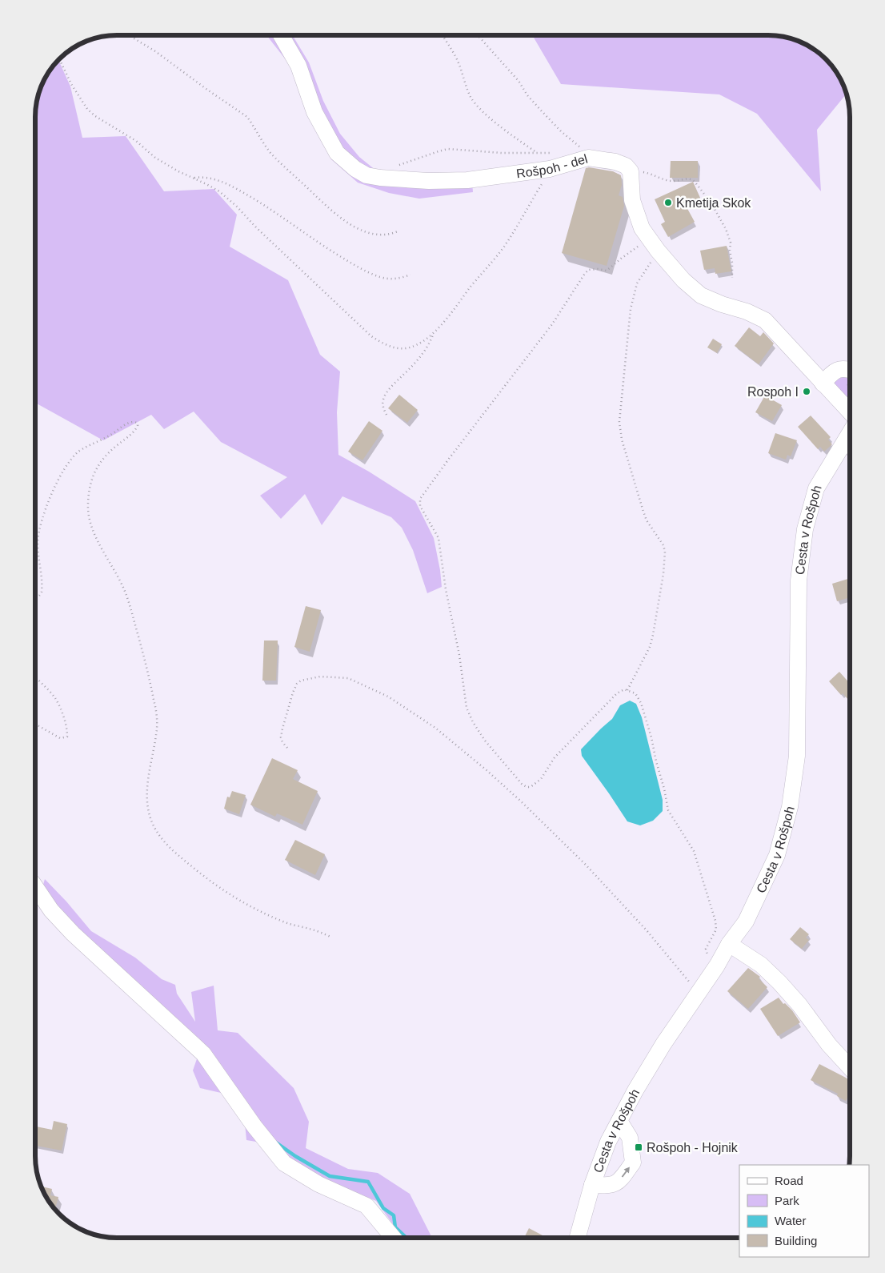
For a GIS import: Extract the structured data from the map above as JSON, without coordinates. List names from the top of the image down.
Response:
{
  "streets": {
    "street": ["Rošpoh - del", "Cesta v Rošpoh"]
  },
  "places": {
    "other": ["Kmetija Skok", "Rospoh I"],
    "transit": ["Rošpoh - Hojnik"]
  },
  "legend": [
    "Road",
    "Park",
    "Water",
    "Building"
  ]
}
